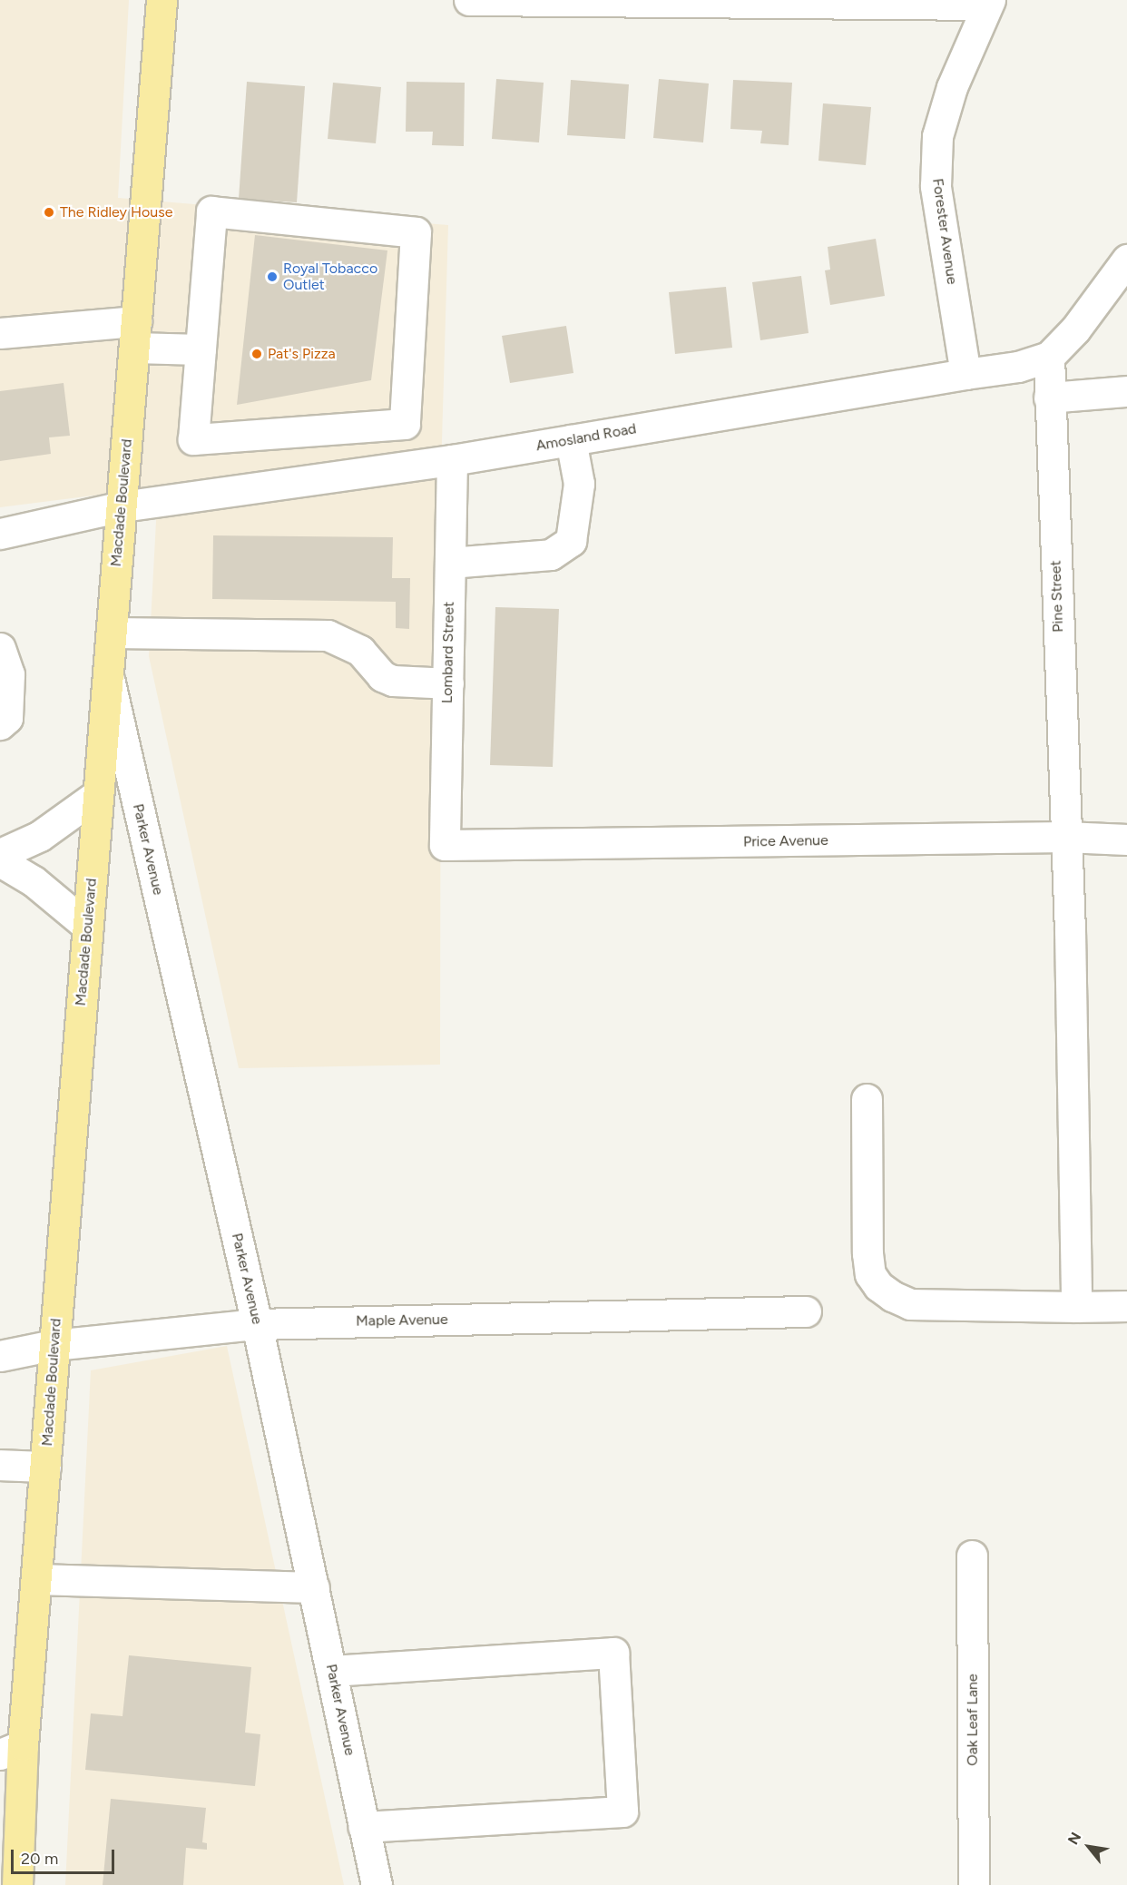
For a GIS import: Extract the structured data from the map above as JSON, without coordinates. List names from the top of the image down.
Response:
{
  "streets": {
    "main road": ["Macdade Boulevard"],
    "street": [
      "Forester Avenue",
      "Amosland Road",
      "Pine Street",
      "Lombard Street",
      "Price Avenue",
      "Parker Avenue",
      "Maple Avenue",
      "Oak Leaf Lane"
    ]
  },
  "crossings": [
    ["Forester Avenue", "Amosland Road"],
    ["Amosland Road", "Macdade Boulevard"],
    ["Amosland Road", "Pine Street"],
    ["Amosland Road", "Lombard Street"],
    ["Macdade Boulevard", "Parker Avenue"],
    ["Macdade Boulevard", "Maple Avenue"],
    ["Pine Street", "Price Avenue"],
    ["Lombard Street", "Price Avenue"],
    ["Parker Avenue", "Maple Avenue"]
  ],
  "places": ["The Ridley House", "Royal Tobacco Outlet", "Pat's Pizza"],
  "scale_bar": "20 m",
  "north": "top left"
}
